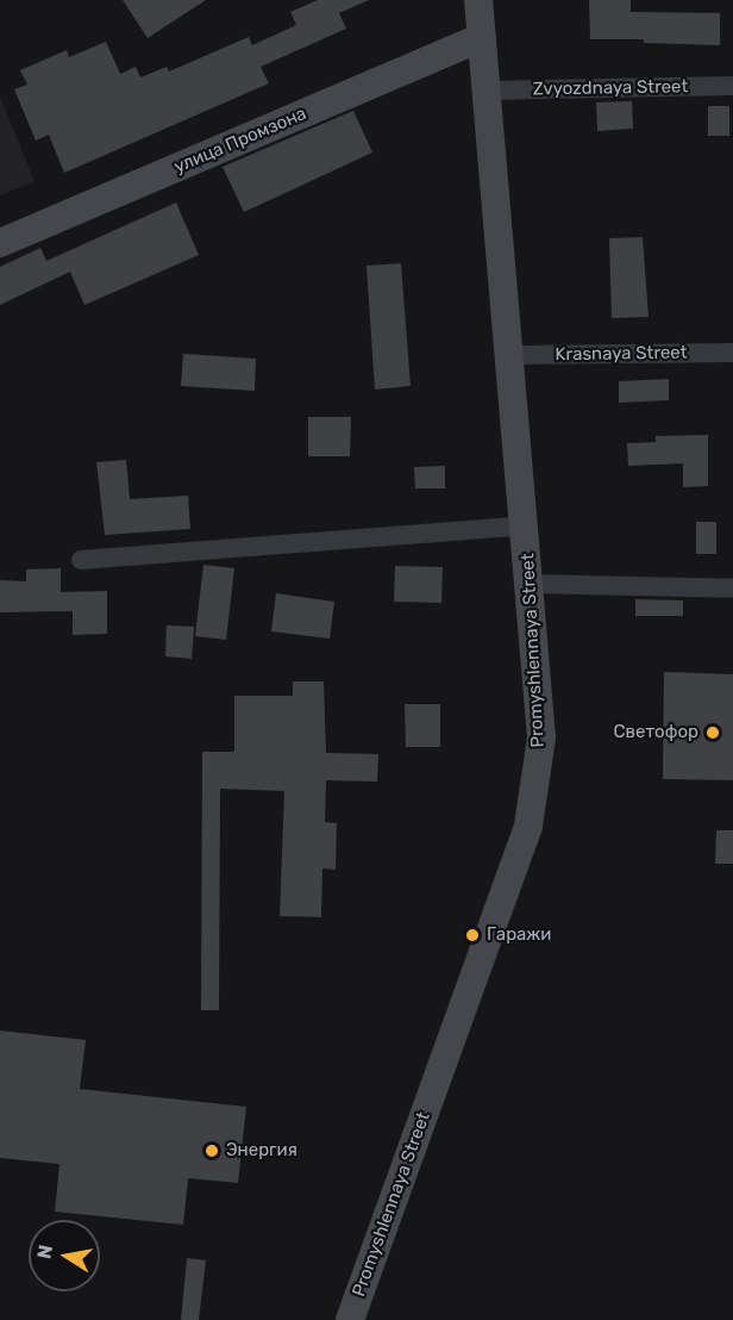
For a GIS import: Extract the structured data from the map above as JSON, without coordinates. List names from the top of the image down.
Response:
{
  "streets": {
    "main road": ["улица Промзона", "Promyshlennaya Street"],
    "street": ["Zvyozdnaya Street", "Krasnaya Street"]
  },
  "crossings": [
    ["Zvyozdnaya Street", "Promyshlennaya Street"],
    ["улица Промзона", "Promyshlennaya Street"],
    ["Krasnaya Street", "Promyshlennaya Street"]
  ],
  "places": ["Светофор", "Гаражи", "Энергия"],
  "north": "left"
}
